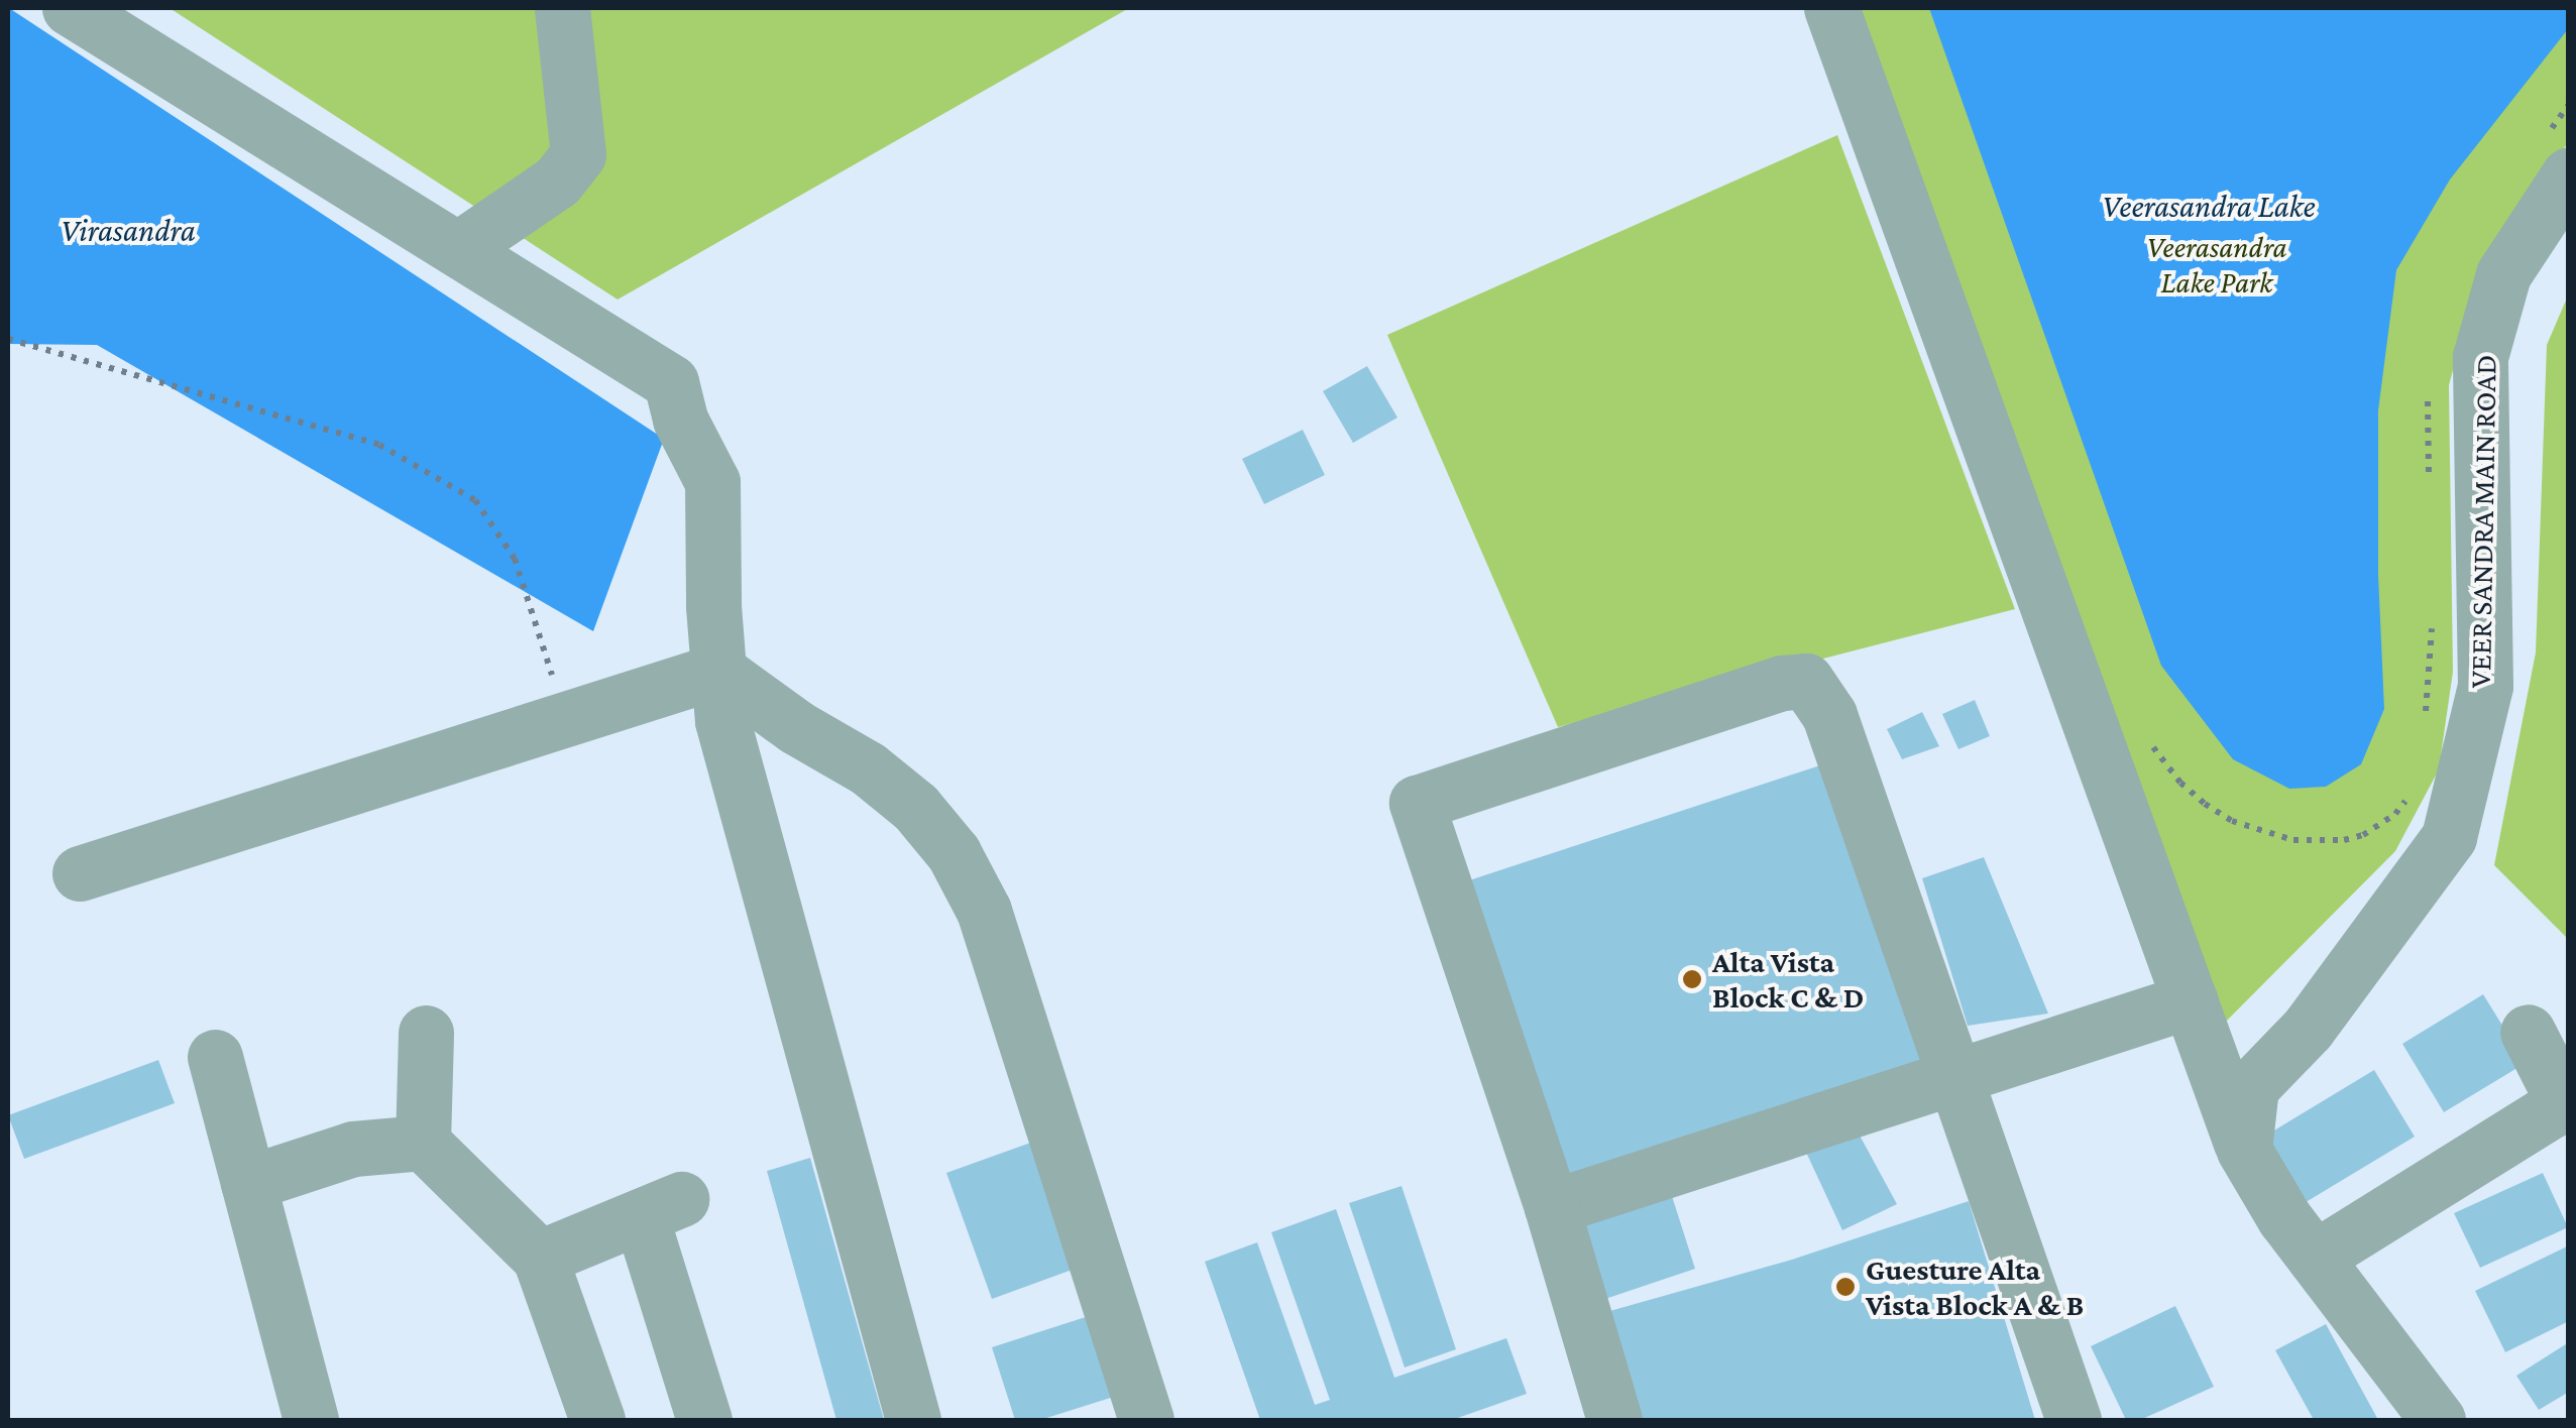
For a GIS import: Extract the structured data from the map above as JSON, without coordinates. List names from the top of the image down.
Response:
{
  "streets": {
    "street": ["VEER SANDRA MAIN ROAD"]
  },
  "water": ["Veerasandra Lake", "Virasandra"],
  "parks": ["Veerasandra Lake Park"],
  "places": ["Alta Vista Block C & D", "Guesture Alta Vista Block A & B"]
}
